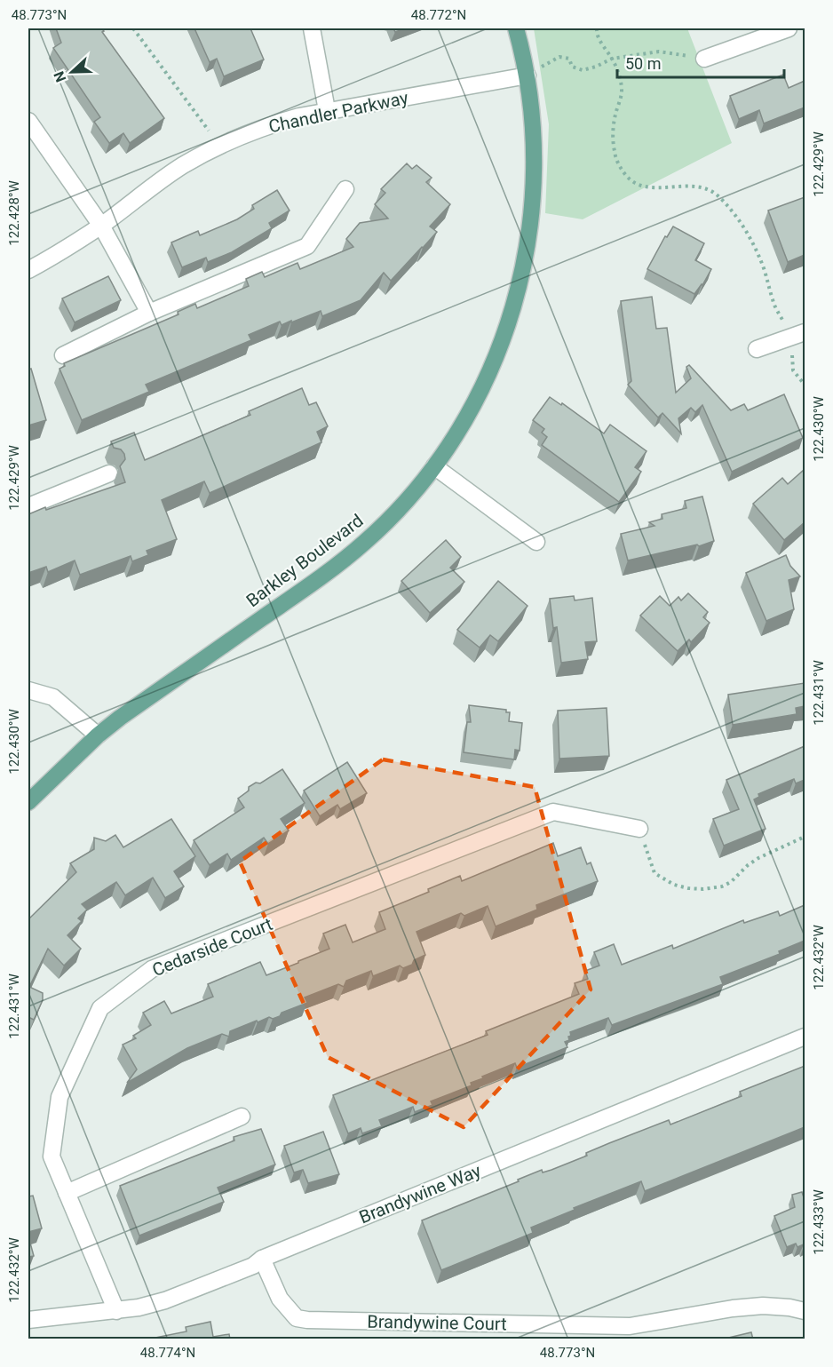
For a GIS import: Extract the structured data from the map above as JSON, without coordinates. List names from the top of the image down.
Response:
{
  "streets": {
    "main road": ["Barkley Boulevard"],
    "street": [
      "Chandler Parkway",
      "Cedarside Court",
      "Brandywine Way",
      "Brandywine Court"
    ]
  },
  "crossings": [
    ["Chandler Parkway", "Barkley Boulevard"],
    ["Cedarside Court", "Brandywine Way"],
    ["Brandywine Way", "Brandywine Court"]
  ],
  "scale_bar": "50 m",
  "north": "left",
  "coordinates": [
    "48.773°N",
    "48.772°N",
    "122.429°W",
    "122.428°W",
    "122.430°W",
    "122.431°W",
    "122.432°W",
    "122.433°W",
    "48.774°N"
  ]
}
